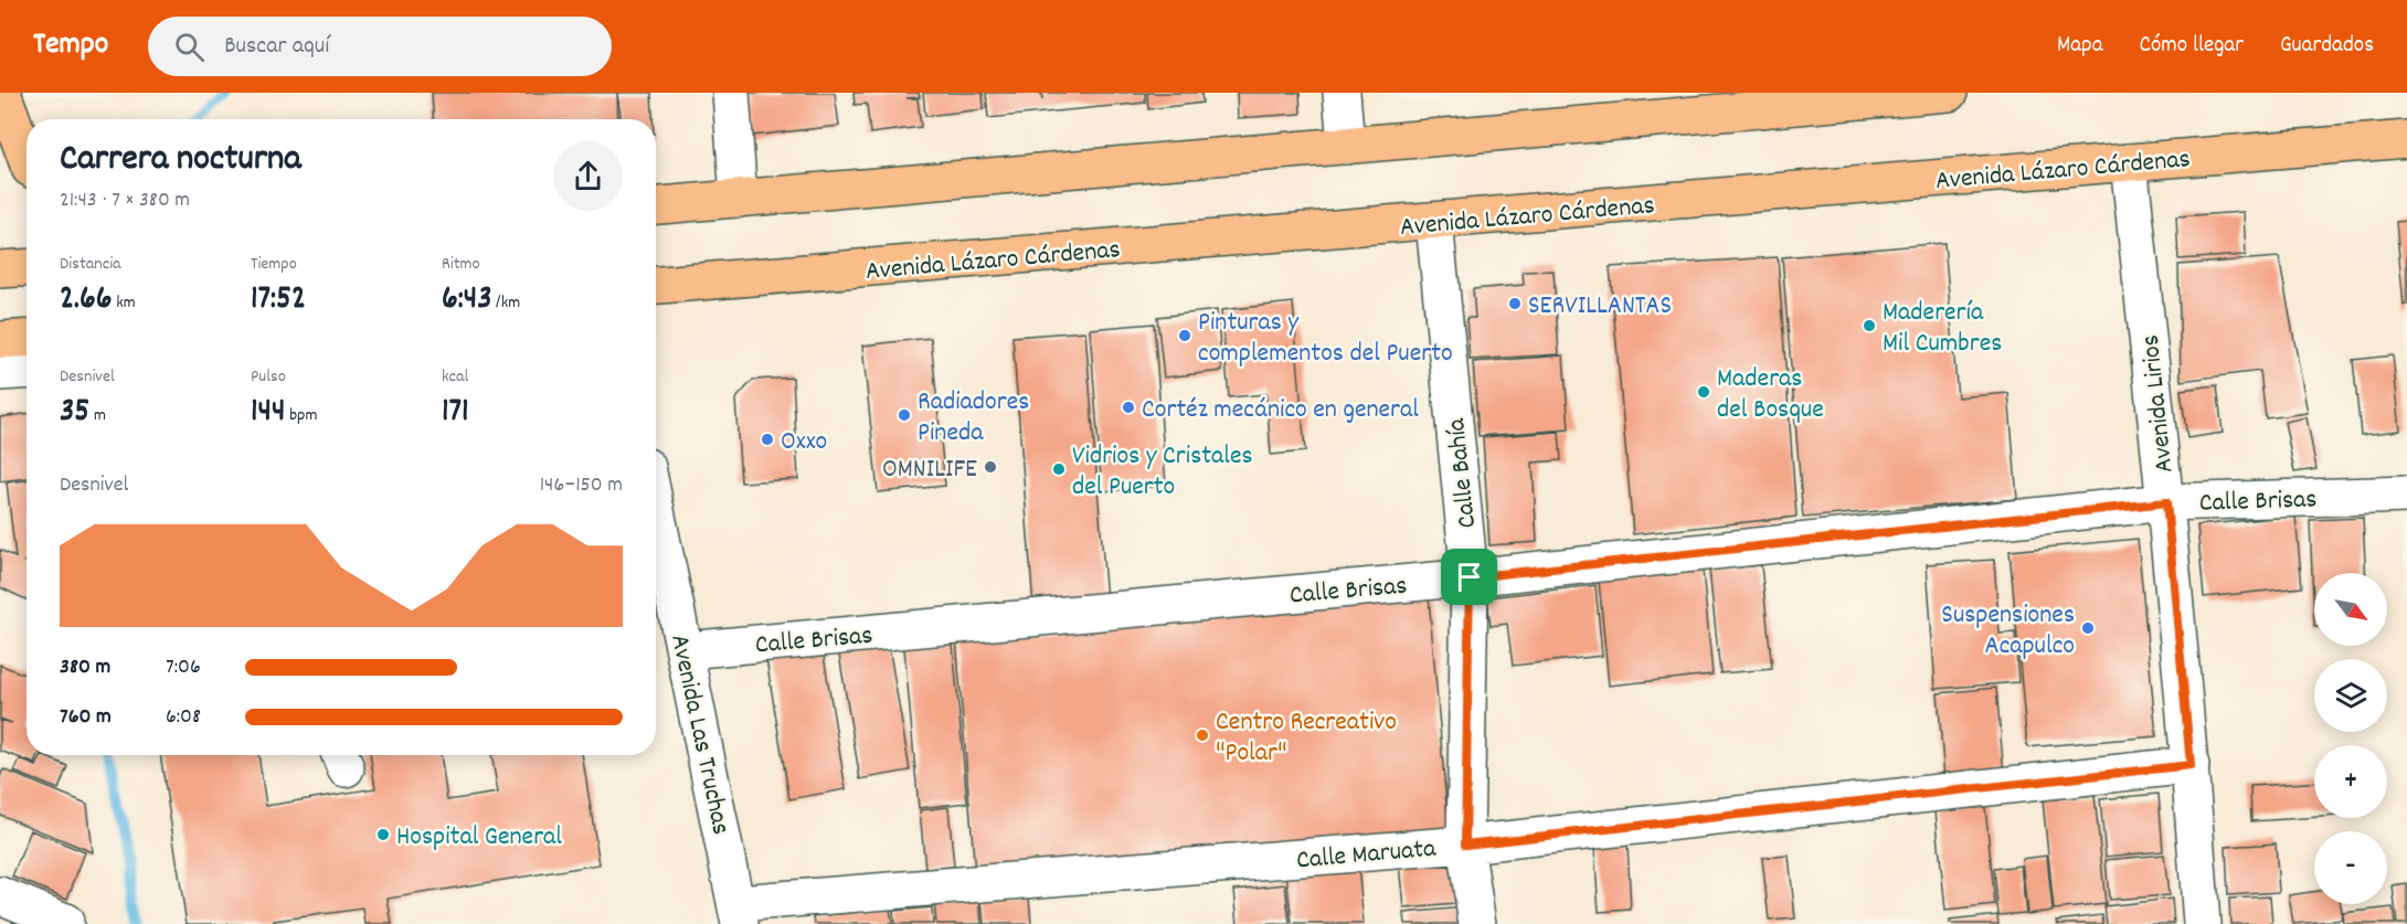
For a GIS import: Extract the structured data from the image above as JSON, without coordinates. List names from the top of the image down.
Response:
{
  "streets": {
    "main road": ["Avenida Lázaro Cárdenas"],
    "street": [
      "Avenida Lirios",
      "Calle Bahía",
      "Calle Brisas",
      "Avenida Las Truchas",
      "Calle Maruata"
    ]
  },
  "crossings": [
    ["Avenida Lázaro Cárdenas", "Avenida Lirios"],
    ["Avenida Lázaro Cárdenas", "Calle Bahía"],
    ["Avenida Lirios", "Calle Brisas"],
    ["Avenida Lirios", "Calle Maruata"],
    ["Calle Bahía", "Calle Brisas"],
    ["Calle Bahía", "Calle Maruata"],
    ["Calle Brisas", "Avenida Las Truchas"],
    ["Avenida Las Truchas", "Calle Maruata"]
  ],
  "places": [
    "SERVILLANTAS",
    "Maderería Mil Cumbres",
    "Pinturas y complementos del Puerto",
    "Maderas del Bosque",
    "Cortéz mecánico en general",
    "Radiadores Pineda",
    "Oxxo",
    "OMNILIFE",
    "Vidrios y Cristales del Puerto",
    "Suspensiones Acapulco",
    "Centro Recreativo \"Polar\"",
    "Hospital General"
  ],
  "north": "bottom right",
  "page": {
    "header": "Tempo",
    "search": "Buscar aquí",
    "nav": ["Mapa", "Cómo llegar", "Guardados"],
    "heading": ["Carrera nocturna", "21:43 · 7 × 380 m"],
    "stats": [
      ["Distancia", "2.66 km"],
      ["Tiempo", "17:52"],
      ["Ritmo", "6:43 /km"],
      ["Desnivel", "35 m"],
      ["Pulso", "144 bpm"],
      ["kcal", "171"]
    ],
    "chart": ["Desnivel", "146–150 m"],
    "map_buttons": ["+", "−"],
    "list": [
      {
        "name": "380 m",
        "note": "7:06"
      },
      {
        "name": "760 m",
        "note": "6:08"
      }
    ]
  }
}
